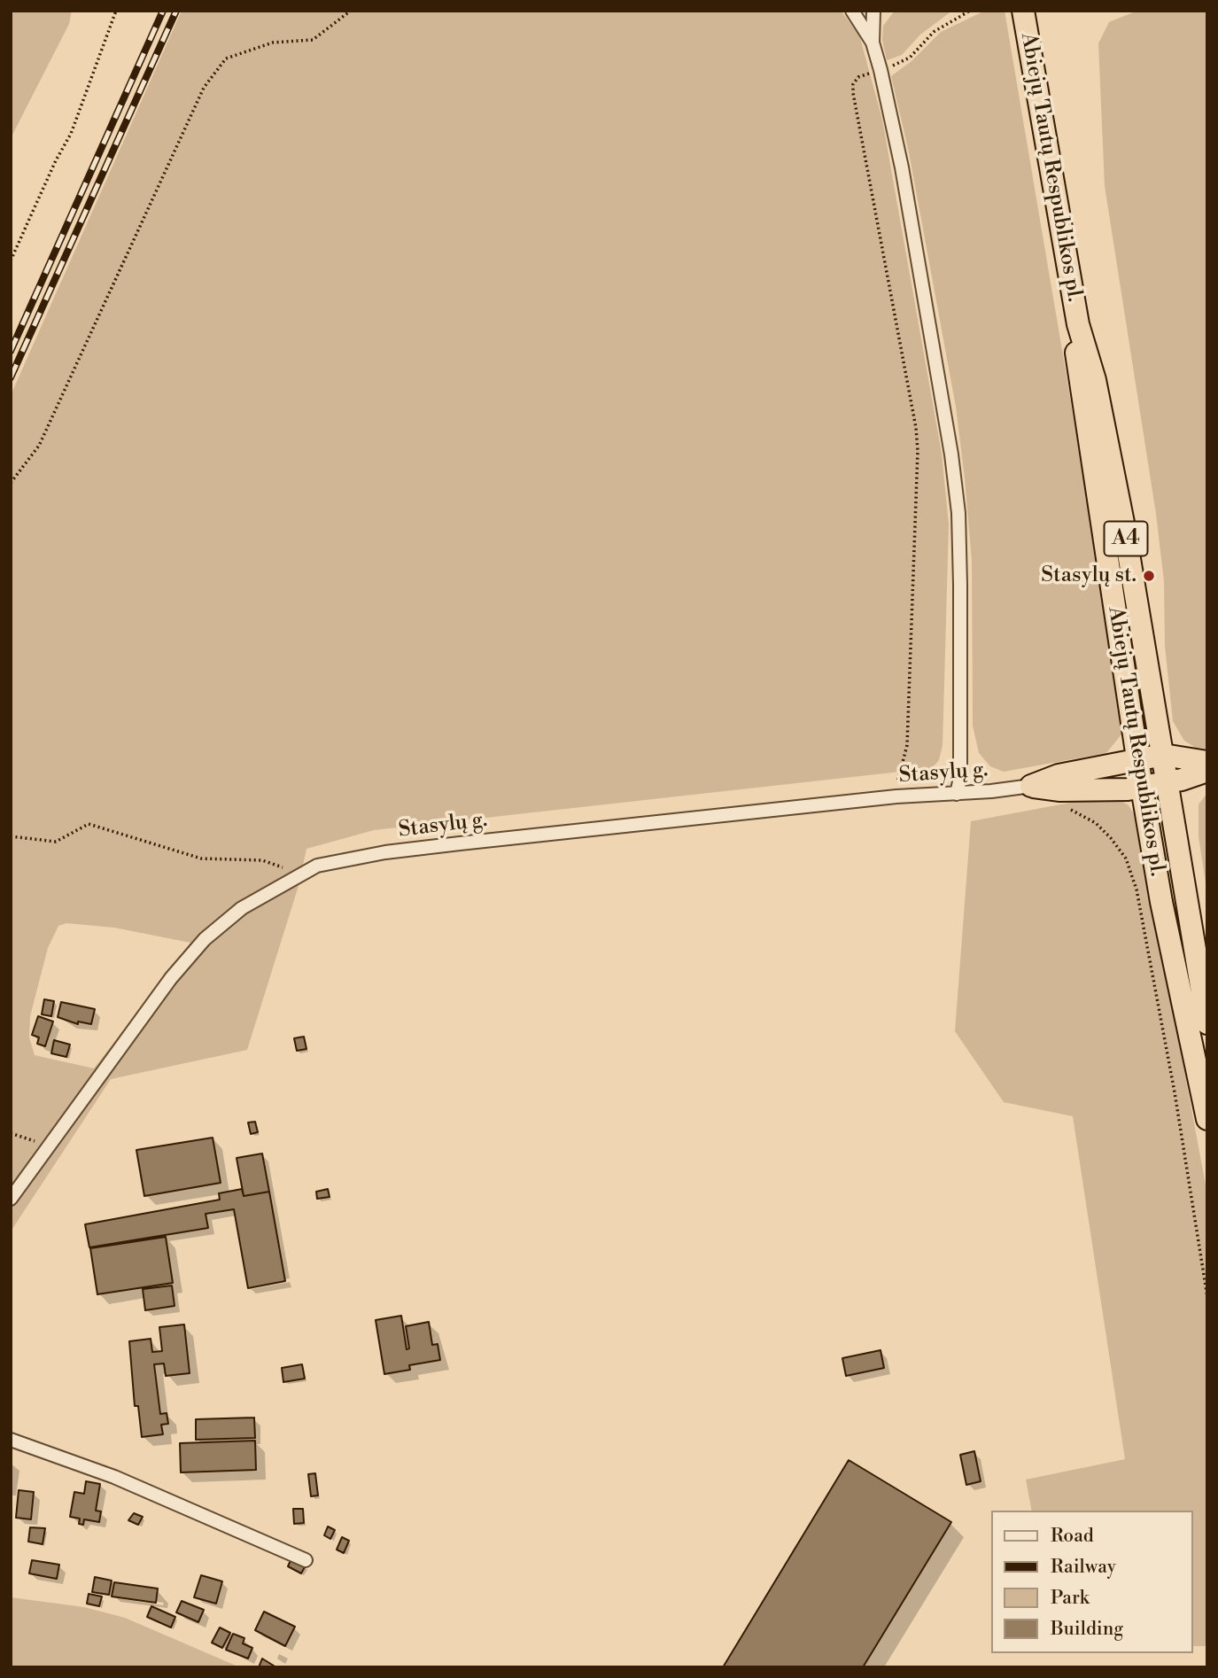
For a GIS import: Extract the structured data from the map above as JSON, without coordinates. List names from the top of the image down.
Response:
{
  "streets": {
    "highway": ["Abiejų Tautų Respublikos pl.", "A4"],
    "street": ["Stasylų g."]
  },
  "places": ["Stasylų st."],
  "legend": [
    "Road",
    "Railway",
    "Park",
    "Building"
  ]
}
